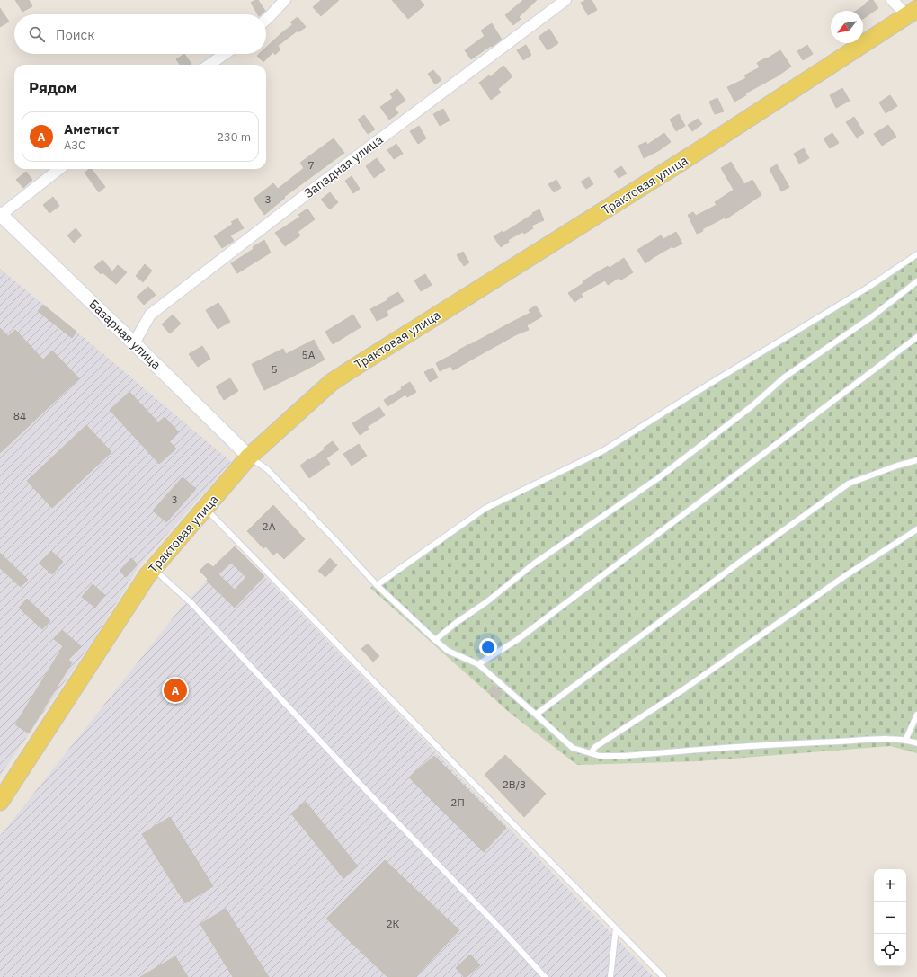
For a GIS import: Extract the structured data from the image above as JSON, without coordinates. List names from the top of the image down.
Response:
{
  "streets": {
    "main road": ["Трактовая улица"],
    "street": ["Западная улица", "Базарная улица"]
  },
  "crossings": [
    ["Западная улица", "Базарная улица"],
    ["Трактовая улица", "Базарная улица"]
  ],
  "house_numbers": [
    "7",
    "3",
    "5А",
    "5",
    "84",
    "3",
    "2А",
    "2В/3",
    "2П",
    "2К"
  ],
  "north": "bottom left",
  "page": {
    "search": "Поиск",
    "heading": "Рядом",
    "list": [
      {
        "mark": "A",
        "name": "Аметист",
        "note": "АЗС",
        "value": "230 m"
      }
    ],
    "pins": "A",
    "map_buttons": ["+", "−"]
  }
}
